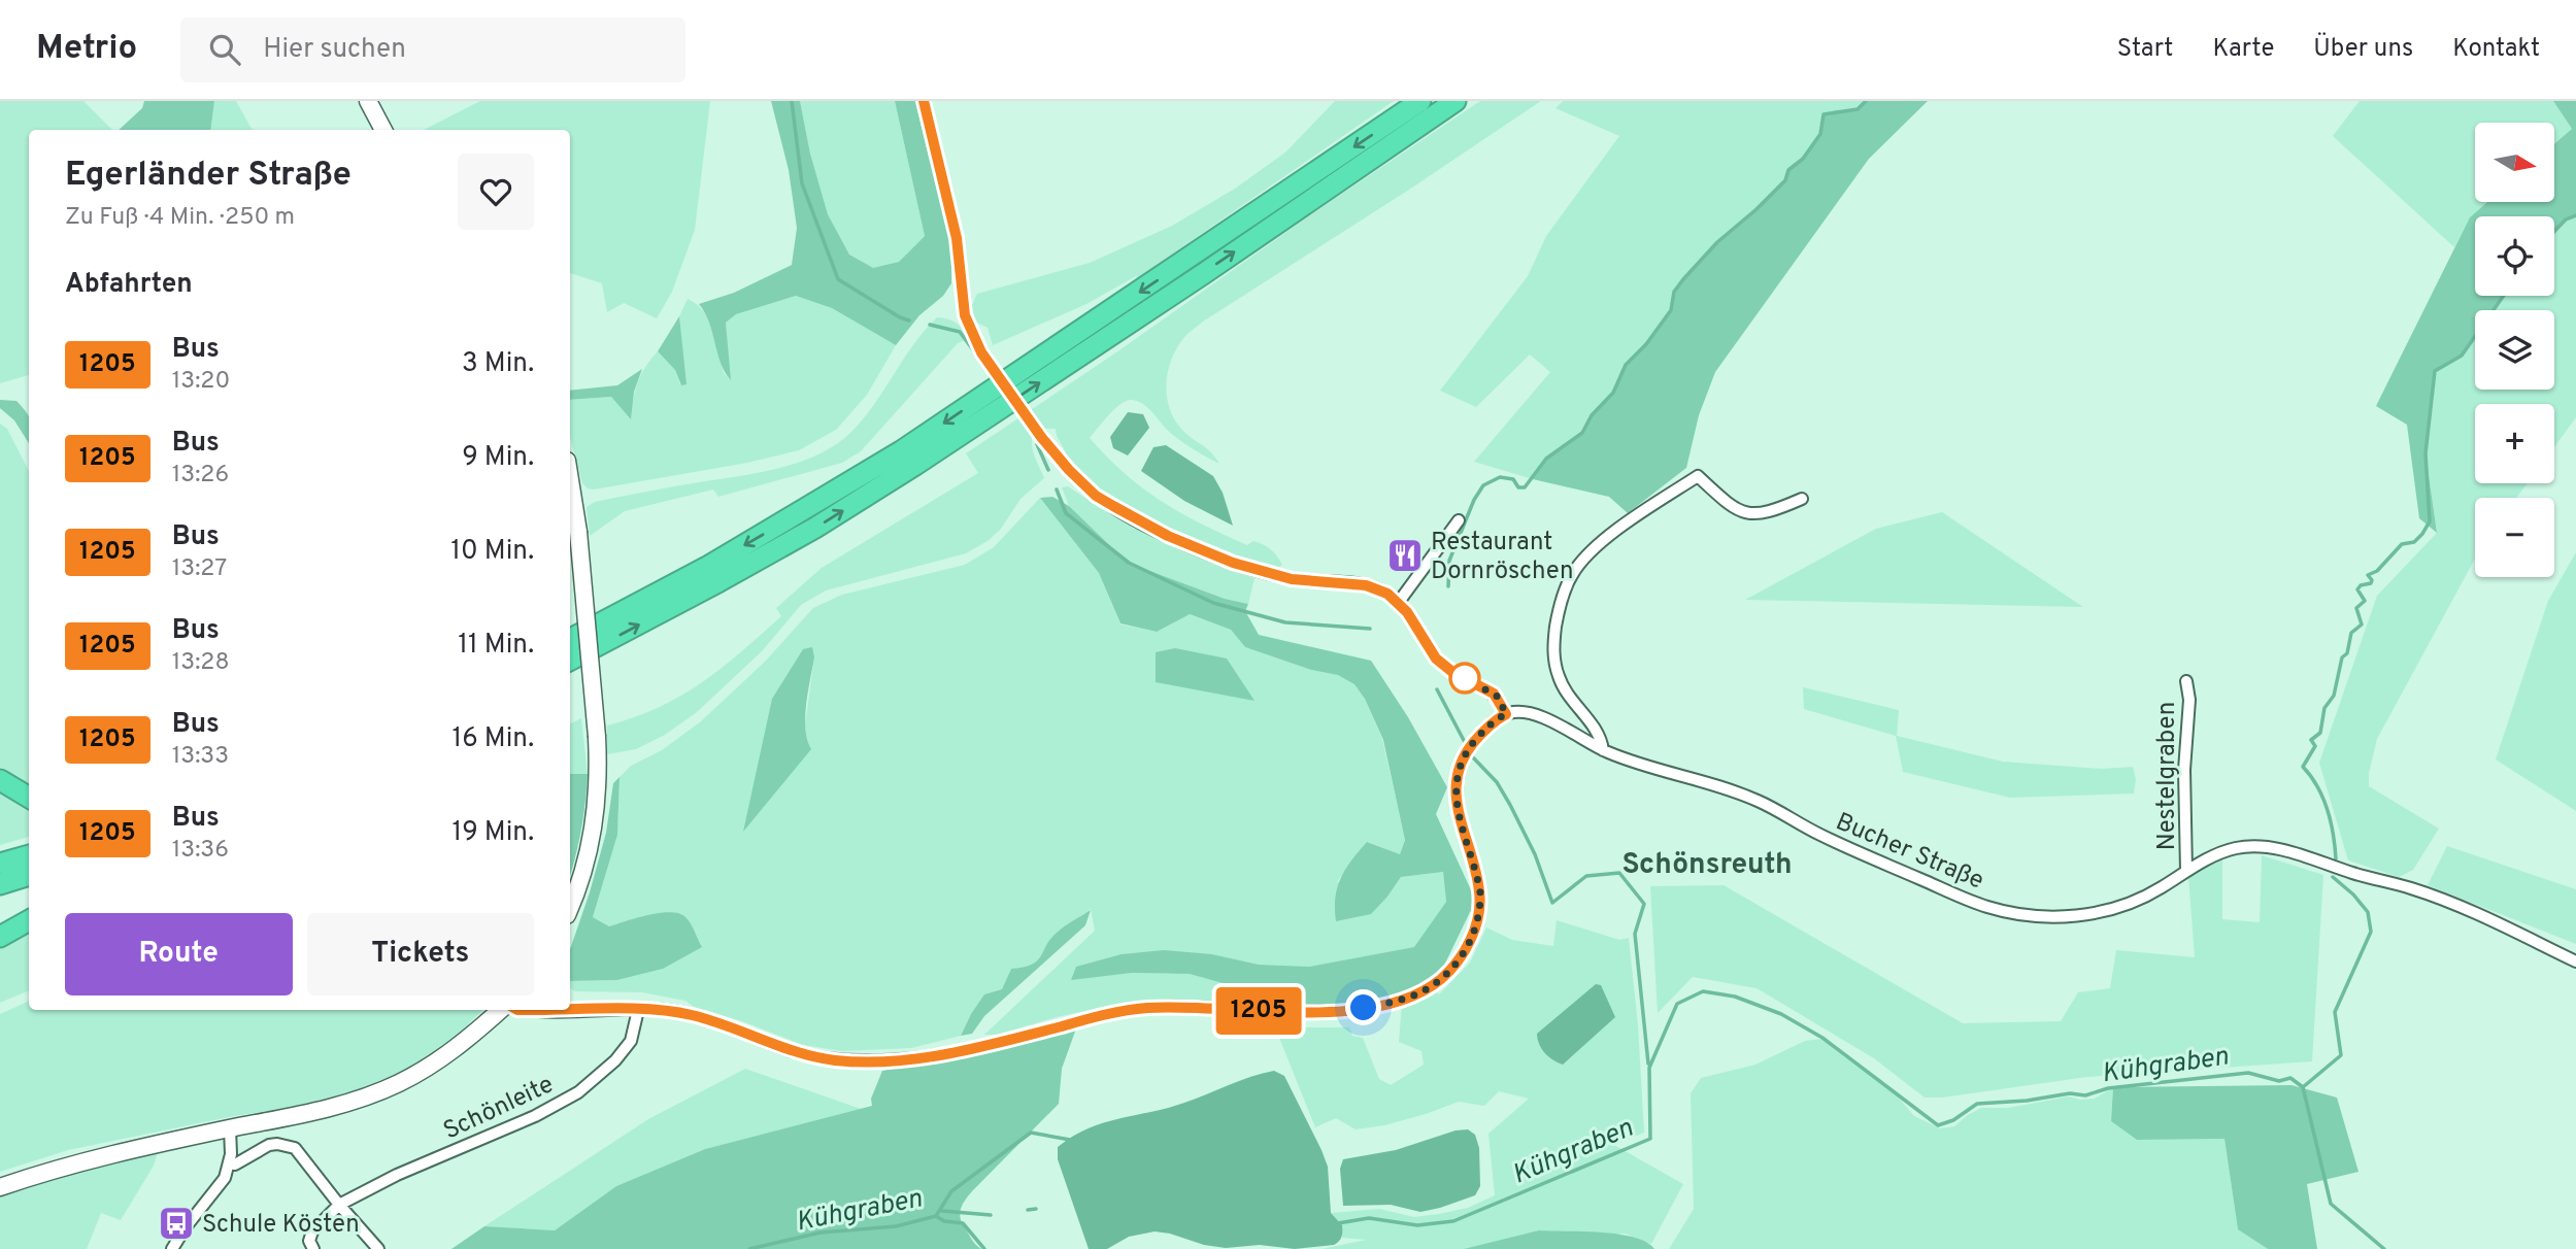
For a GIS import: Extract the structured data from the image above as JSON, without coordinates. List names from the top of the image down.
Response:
{
  "streets": {
    "street": ["Nestelgraben", "Bucher Straße", "Schönleite"]
  },
  "crossings": [
    ["Nestelgraben", "Bucher Straße"]
  ],
  "districts": ["Schönsreuth"],
  "water": ["Kühgraben"],
  "places": {
    "restaurant": ["Restaurant Dornröschen"],
    "bus stop": ["Schule Kösten"]
  },
  "lines": ["bus line 1205"],
  "north": "right",
  "page": {
    "header": "Metrio",
    "search": "Hier suchen",
    "nav": [
      "Start",
      "Karte",
      "Über uns",
      "Kontakt"
    ],
    "on_map": "1205",
    "map_buttons": ["+", "−"],
    "heading": [
      ["Egerländer Straße", "Zu Fuß · 4 Min. · 250 m"],
      "Abfahrten"
    ],
    "list": [
      {
        "mark": "1205",
        "name": "Bus",
        "note": "13:20",
        "value": "3 Min."
      },
      {
        "mark": "1205",
        "name": "Bus",
        "note": "13:26",
        "value": "9 Min."
      },
      {
        "mark": "1205",
        "name": "Bus",
        "note": "13:27",
        "value": "10 Min."
      },
      {
        "mark": "1205",
        "name": "Bus",
        "note": "13:28",
        "value": "11 Min."
      },
      {
        "mark": "1205",
        "name": "Bus",
        "note": "13:33",
        "value": "16 Min."
      },
      {
        "mark": "1205",
        "name": "Bus",
        "note": "13:36",
        "value": "19 Min."
      }
    ],
    "buttons": ["Route", "Tickets"]
  }
}
